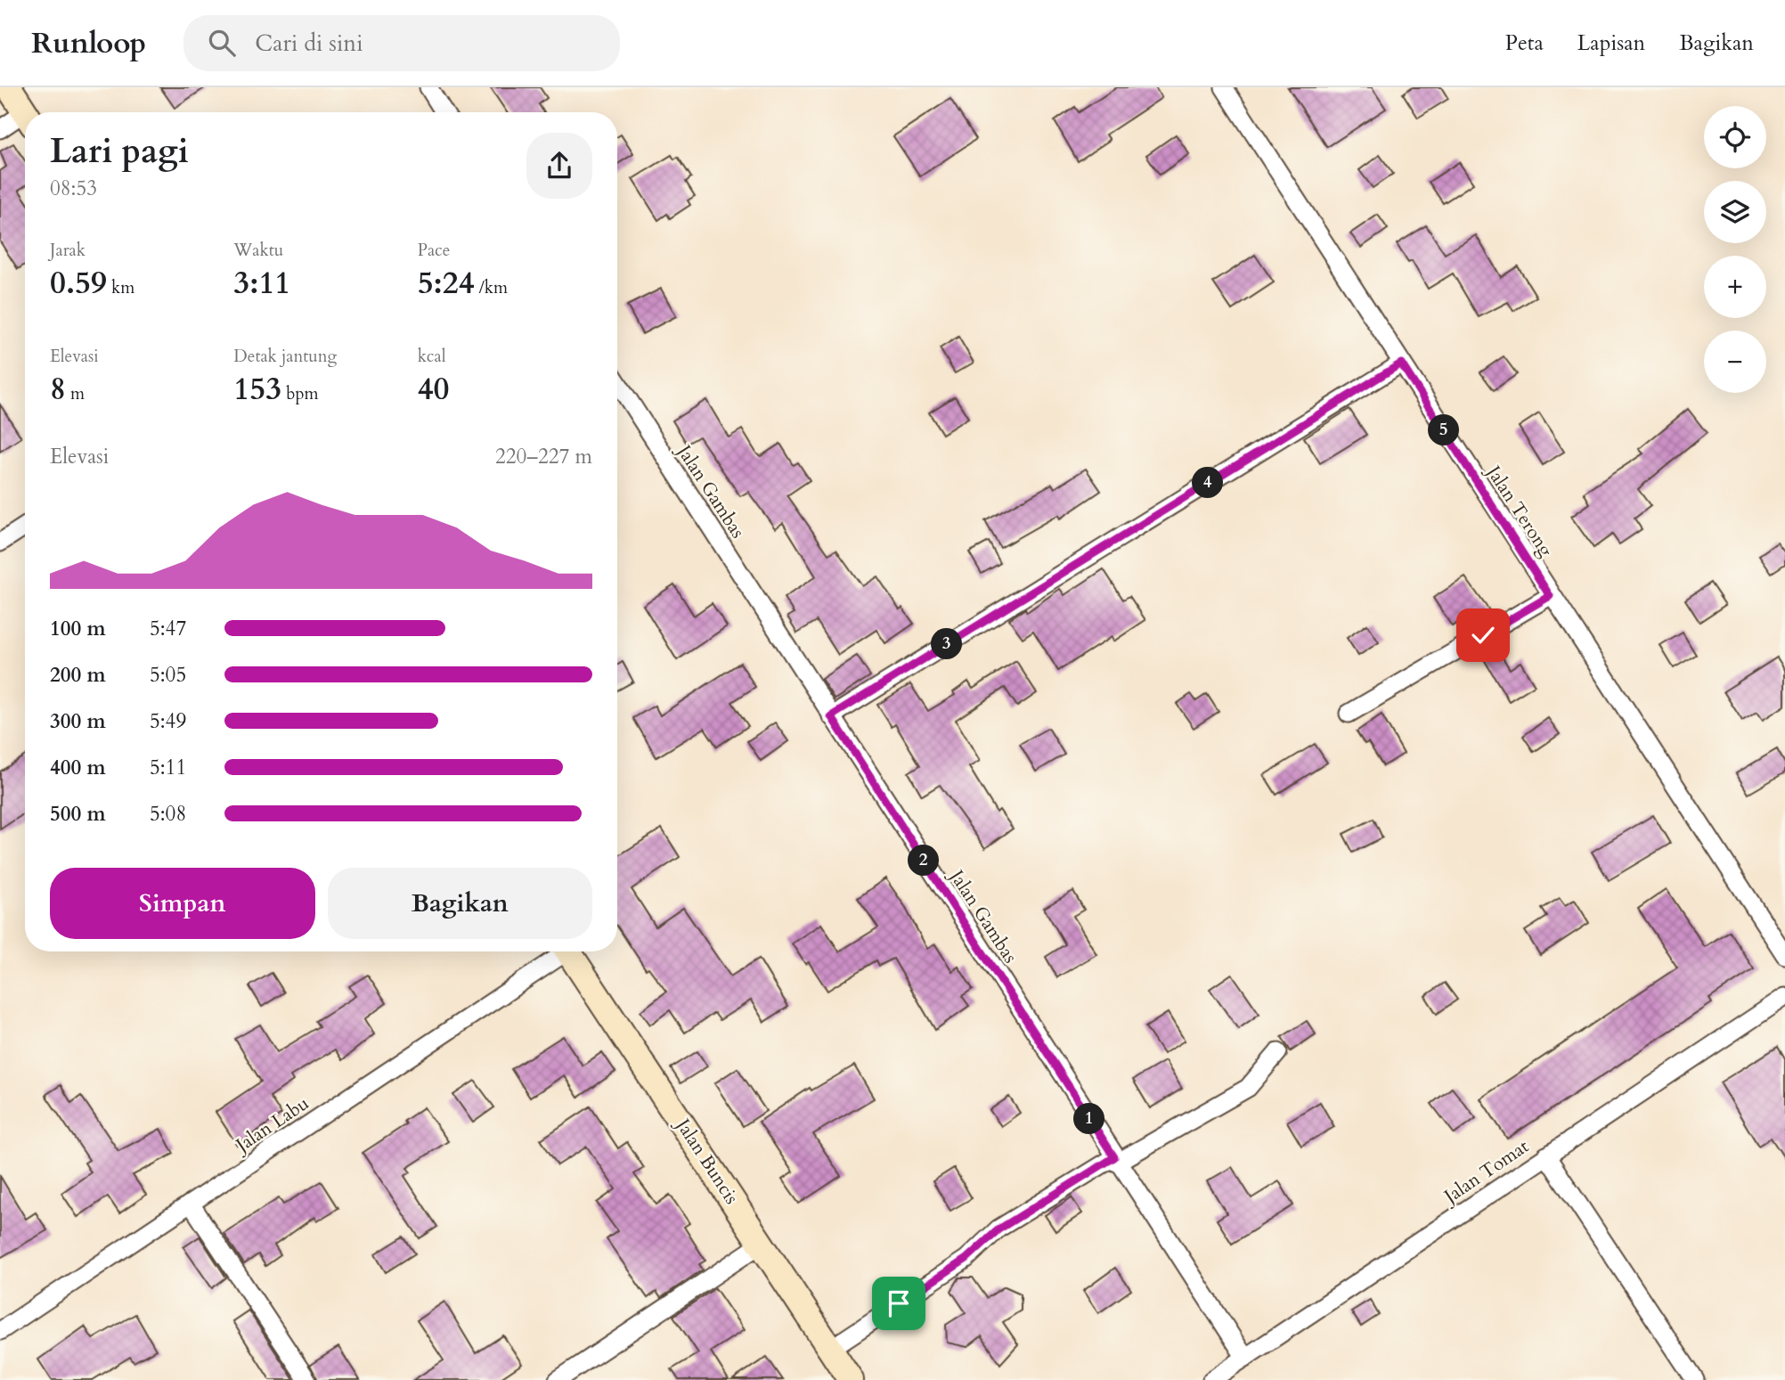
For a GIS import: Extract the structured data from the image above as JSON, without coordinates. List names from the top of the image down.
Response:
{
  "streets": {
    "street": [
      "Jalan Gambas",
      "Jalan Terong",
      "Jalan Labu",
      "Jalan Buncis",
      "Jalan Tomat"
    ]
  },
  "crossings": [
    ["Jalan Gambas", "Jalan Tomat"]
  ],
  "page": {
    "header": "Runloop",
    "search": "Cari di sini",
    "nav": ["Peta", "Lapisan", "Bagikan"],
    "map_buttons": ["+", "−"],
    "heading": ["Lari pagi", "08:53"],
    "stats": [
      ["Jarak", "0.59 km"],
      ["Waktu", "3:11"],
      ["Pace", "5:24 /km"],
      ["Elevasi", "8 m"],
      ["Detak jantung", "153 bpm"],
      ["kcal", "40"]
    ],
    "pins": [
      "5",
      "4",
      "3",
      "2",
      "1"
    ],
    "chart": ["Elevasi", "220–227 m"],
    "list": [
      {
        "name": "100 m",
        "note": "5:47"
      },
      {
        "name": "200 m",
        "note": "5:05"
      },
      {
        "name": "300 m",
        "note": "5:49"
      },
      {
        "name": "400 m",
        "note": "5:11"
      },
      {
        "name": "500 m",
        "note": "5:08"
      }
    ],
    "buttons": ["Simpan", "Bagikan"]
  }
}
